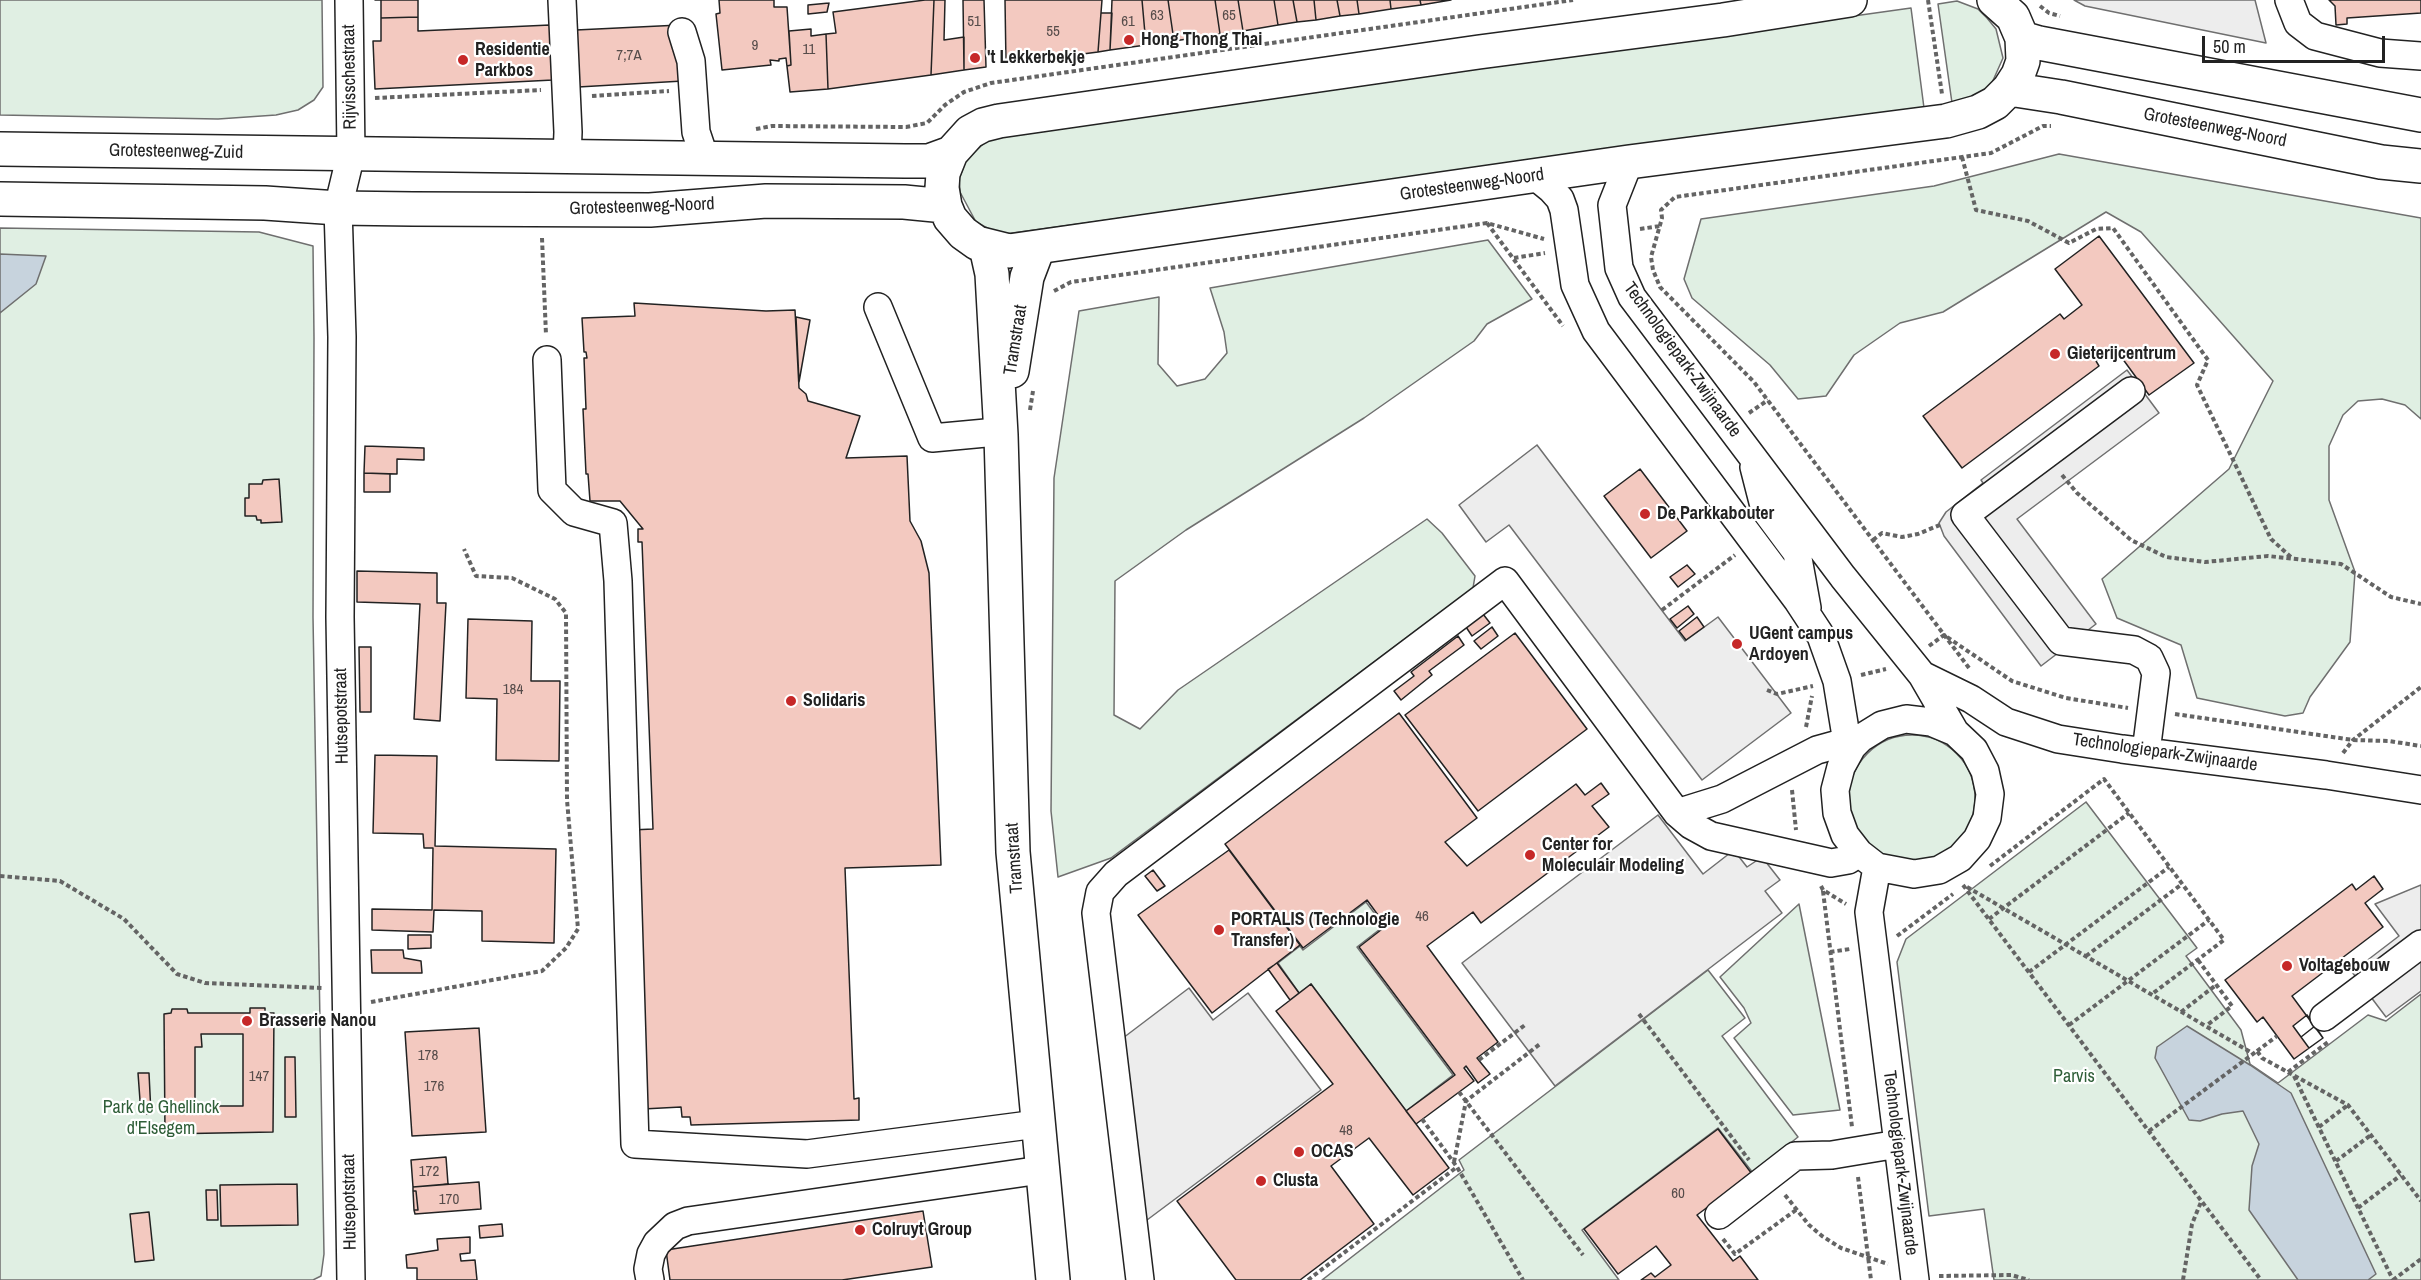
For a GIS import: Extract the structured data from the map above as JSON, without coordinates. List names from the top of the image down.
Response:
{
  "streets": {
    "main road": ["Grotesteenweg-Noord", "Grotesteenweg-Zuid", "Tramstraat"],
    "street": ["Rijvisschestraat", "Technologiepark-Zwijnaarde", "Hutsepotstraat"]
  },
  "crossings": [
    ["Rijvisschestraat", "Grotesteenweg-Zuid"],
    ["Rijvisschestraat", "Hutsepotstraat"],
    ["Grotesteenweg-Noord", "Tramstraat"],
    ["Grotesteenweg-Noord", "Technologiepark-Zwijnaarde"],
    ["Grotesteenweg-Noord", "Hutsepotstraat"],
    ["Grotesteenweg-Zuid", "Hutsepotstraat"]
  ],
  "parks": ["Parvis", "Park de Ghellinck d'Elsegem"],
  "places": [
    "Hong Thong Thai",
    "'t Lekkerbekje",
    "Residentie Parkbos",
    "Gieterijcentrum",
    "De Parkkabouter",
    "UGent campus Ardoyen",
    "Solidaris",
    "Center for Moleculair Modeling",
    "PORTALIS (Technologie Transfer)",
    "Voltagebouw",
    "Brasserie Nanou",
    "OCAS",
    "Clusta",
    "Colruyt Group"
  ],
  "house_numbers": [
    "63",
    "65",
    "51",
    "61",
    "55",
    "9",
    "11",
    "7;7A",
    "184",
    "46",
    "178",
    "147",
    "176",
    "48",
    "172",
    "60",
    "170"
  ],
  "scale_bar": "50 m"
}
